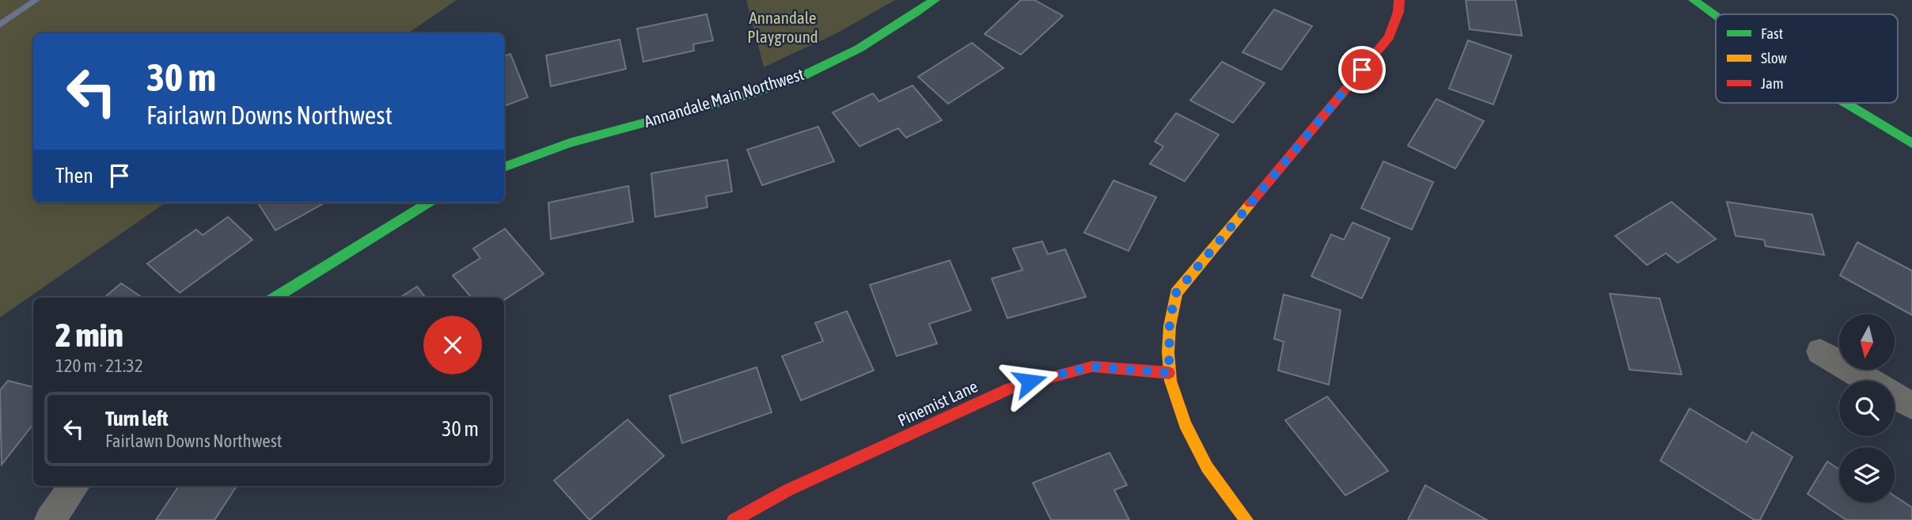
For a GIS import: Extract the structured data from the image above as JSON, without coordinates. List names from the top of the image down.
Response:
{
  "streets": {
    "street": ["Annandale Main Northwest", "Pinemist Lane"]
  },
  "parks": ["Annandale Playground"],
  "legend": ["Fast", "Slow", "Jam"],
  "north": "bottom",
  "page": {
    "turn": ["30 m", "Fairlawn Downs Northwest"],
    "then": "Then",
    "heading": ["2 min", "120 m · 21:32"],
    "list": [
      {
        "name": "Turn left",
        "note": "Fairlawn Downs Northwest",
        "value": "30 m"
      }
    ]
  }
}
